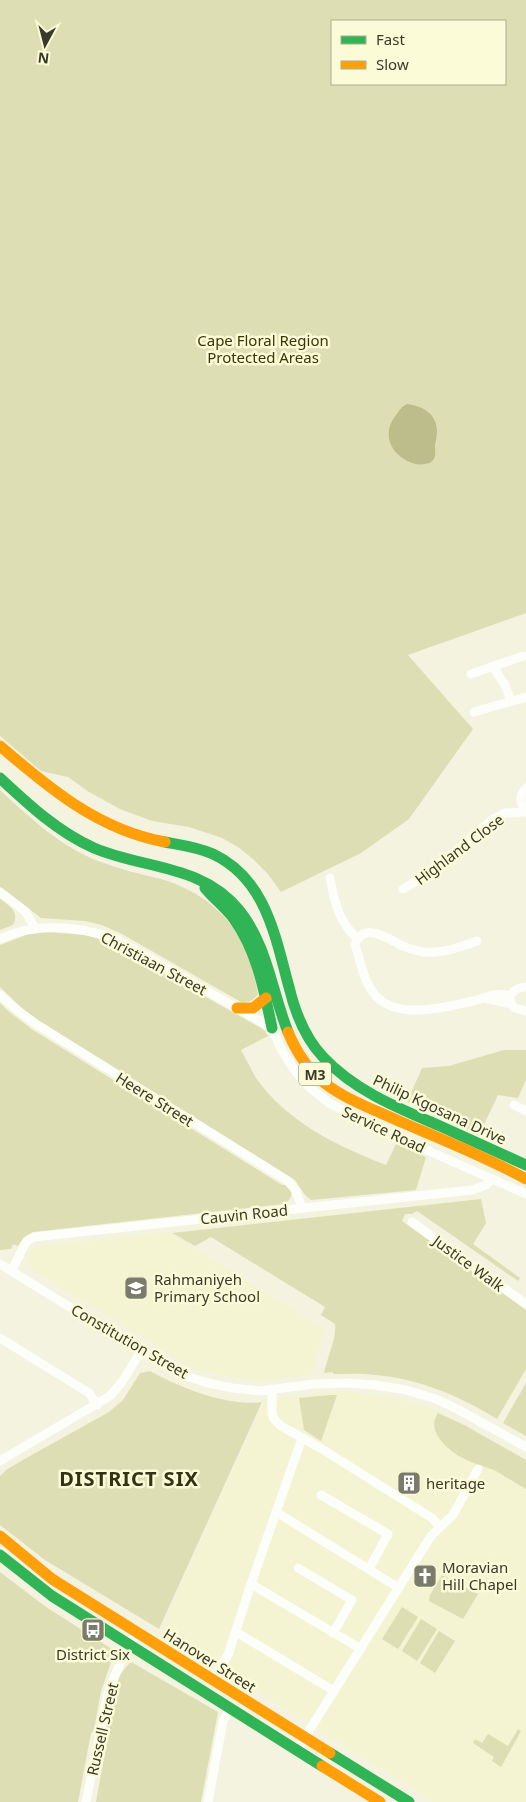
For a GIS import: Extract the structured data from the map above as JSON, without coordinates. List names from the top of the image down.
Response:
{
  "streets": {
    "main road": ["M3", "Philip Kgosana Drive", "Hanover Street"],
    "street": [
      "Highland Close",
      "Christiaan Street",
      "Heere Street",
      "Service Road",
      "Cauvin Road",
      "Justice Walk",
      "Constitution Street",
      "Russell Street"
    ]
  },
  "crossings": [
    ["Christiaan Street", "Service Road"],
    ["Heere Street", "Cauvin Road"],
    ["Service Road", "Cauvin Road"],
    ["Cauvin Road", "Constitution Street"],
    ["Hanover Street", "Russell Street"]
  ],
  "districts": ["DISTRICT SIX"],
  "parks": ["Cape Floral Region Protected Areas"],
  "places": {
    "school or university": ["Rahmaniyeh Primary School"],
    "building": ["heritage"],
    "church": ["Moravian Hill Chapel"],
    "bus stop": ["District Six"]
  },
  "legend": ["Fast", "Slow"],
  "north": "bottom"
}
